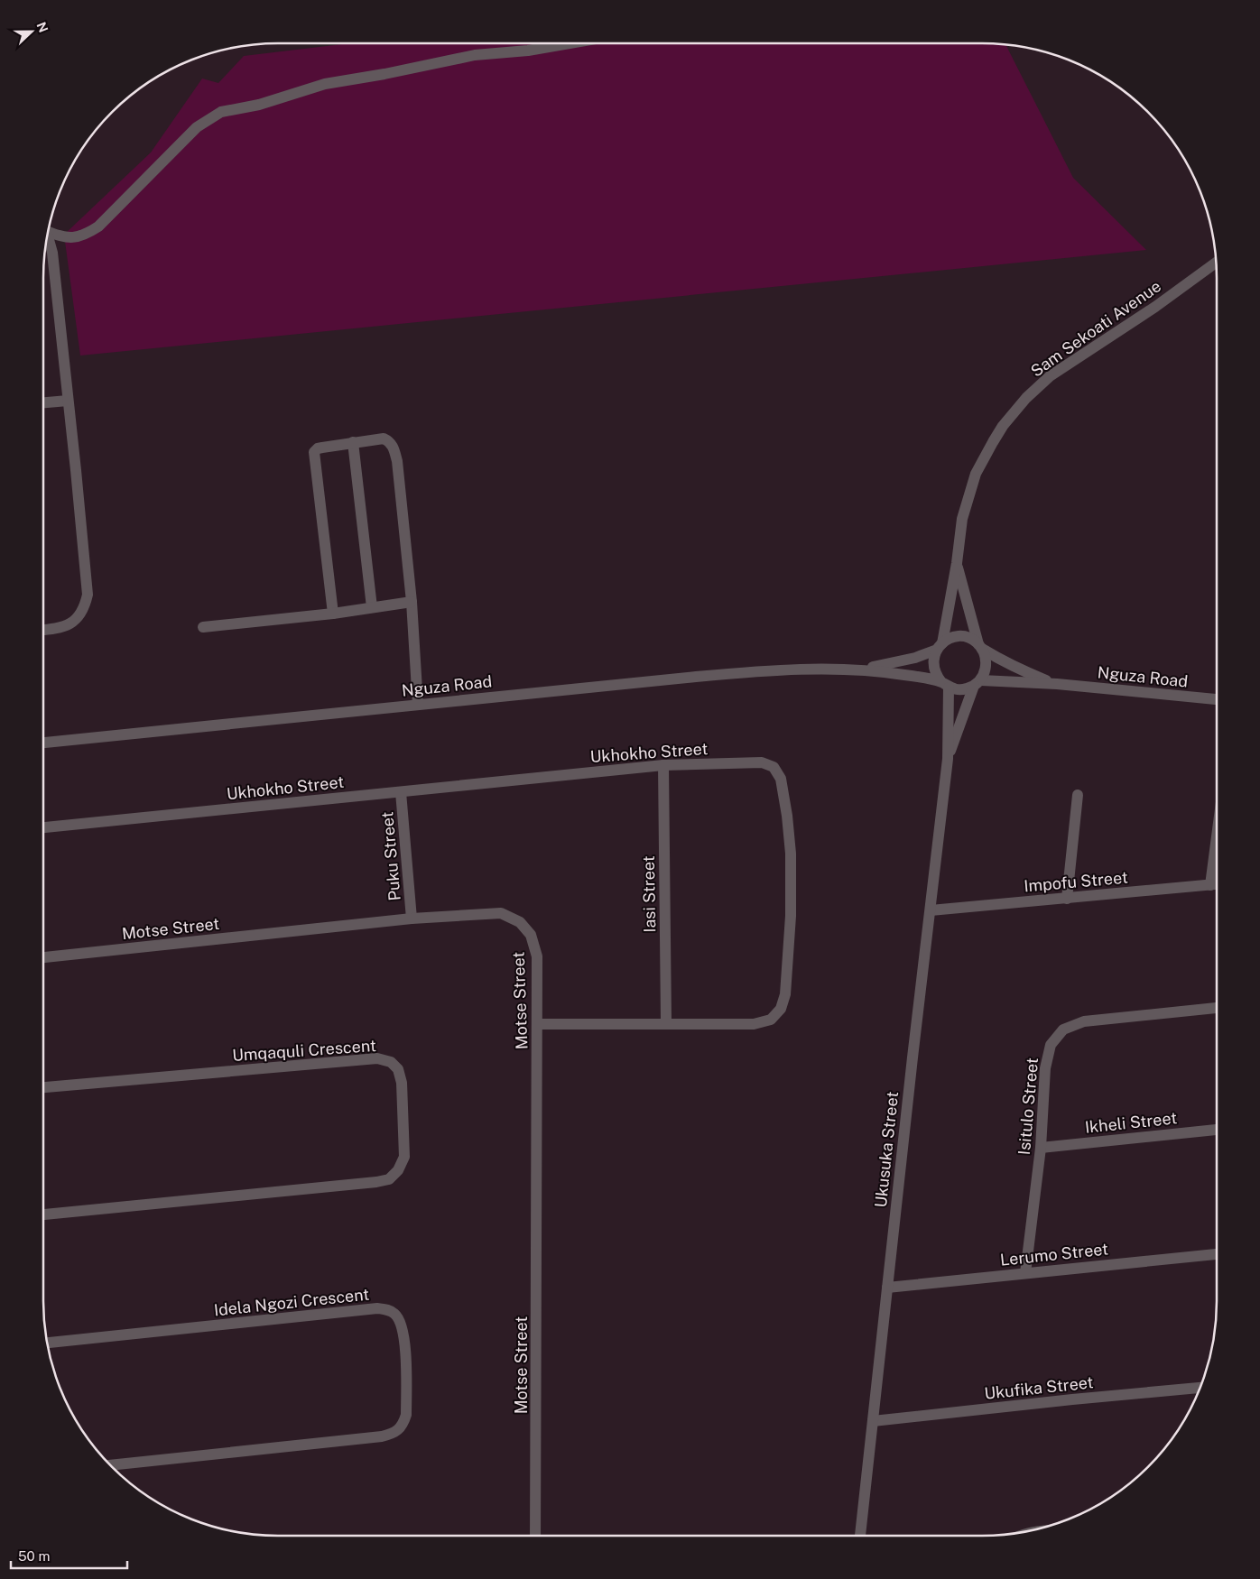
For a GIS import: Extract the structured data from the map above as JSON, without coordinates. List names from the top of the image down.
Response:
{
  "streets": {
    "street": [
      "Sam Sekoati Avenue",
      "Nguza Road",
      "Ukhokho Street",
      "Puku Street",
      "Impofu Street",
      "Iasi Street",
      "Motse Street",
      "Umqaquli Crescent",
      "Isitulo Street",
      "Ikheli Street",
      "Ukusuka Street",
      "Lerumo Street",
      "Idela Ngozi Crescent",
      "Ukufika Street"
    ]
  },
  "crossings": [
    ["Sam Sekoati Avenue", "Nguza Road"],
    ["Sam Sekoati Avenue", "Ukusuka Street"],
    ["Nguza Road", "Ukusuka Street"],
    ["Ukhokho Street", "Puku Street"],
    ["Ukhokho Street", "Iasi Street"],
    ["Ukhokho Street", "Motse Street"],
    ["Puku Street", "Motse Street"],
    ["Impofu Street", "Ukusuka Street"],
    ["Isitulo Street", "Ikheli Street"],
    ["Isitulo Street", "Lerumo Street"],
    ["Ukusuka Street", "Lerumo Street"],
    ["Ukusuka Street", "Ukufika Street"]
  ],
  "scale_bar": "50 m",
  "north": "right"
}
